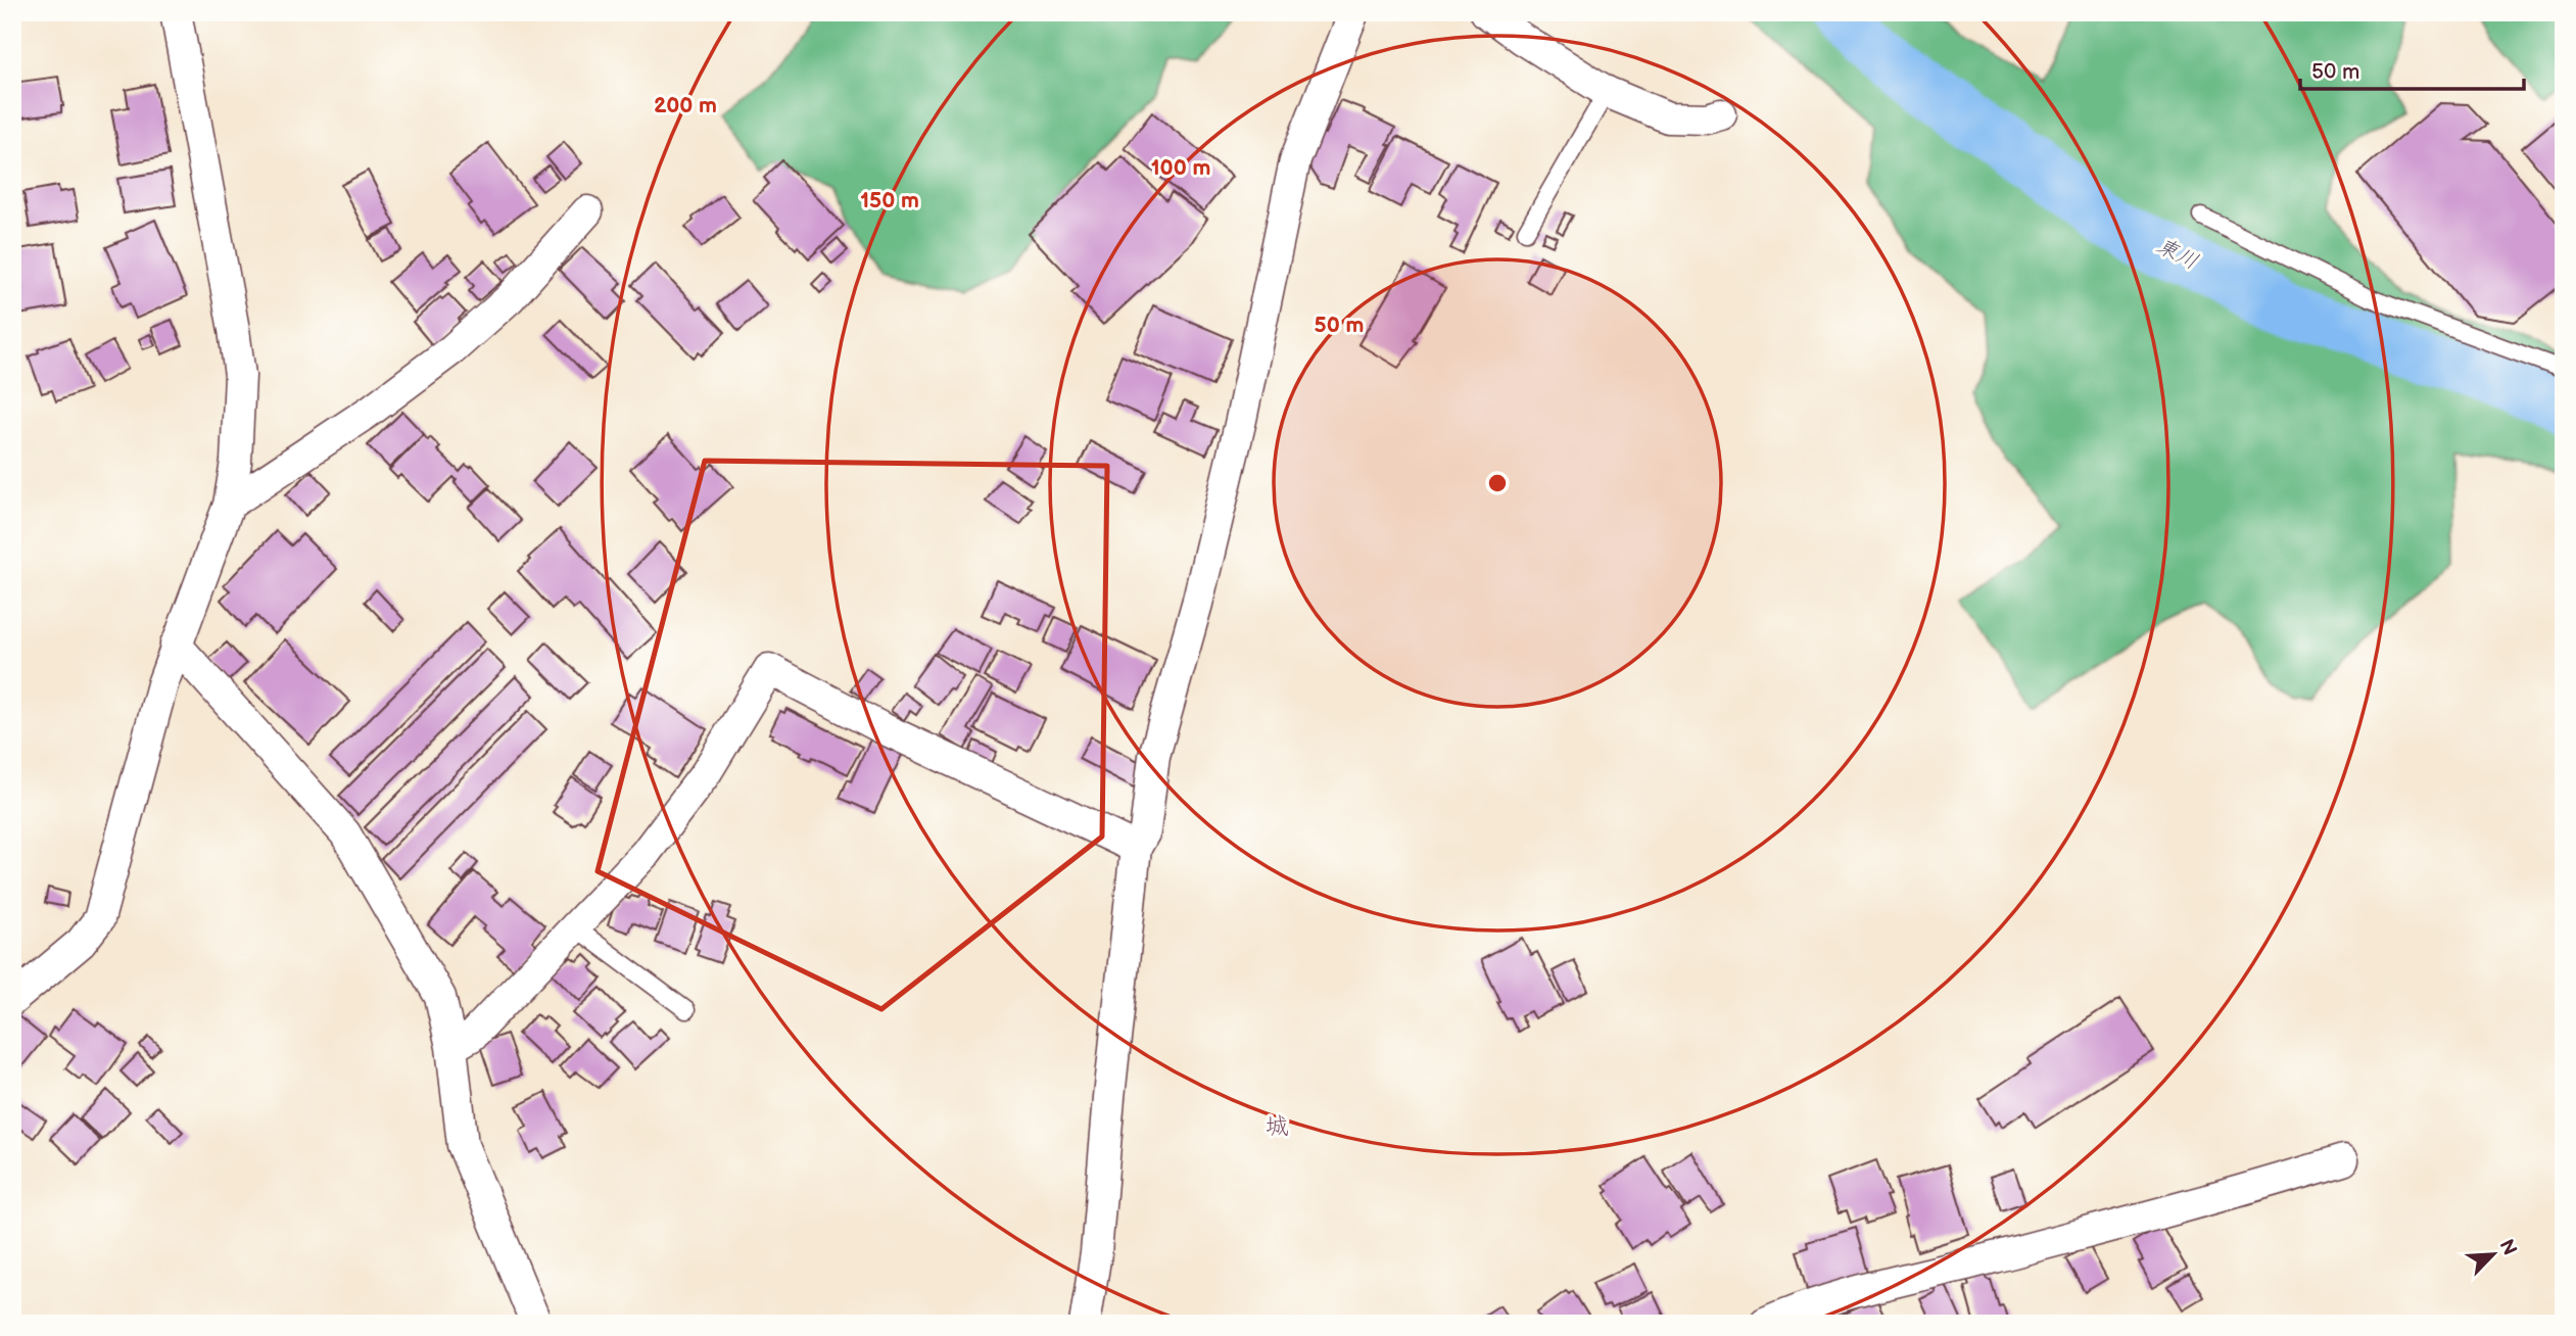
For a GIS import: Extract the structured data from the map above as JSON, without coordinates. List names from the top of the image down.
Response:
{
  "districts": ["城"],
  "water": ["東川"],
  "scale_bar": "50 m",
  "north": "top right",
  "rings": [
    "200 m",
    "100 m",
    "150 m",
    "50 m"
  ]
}
